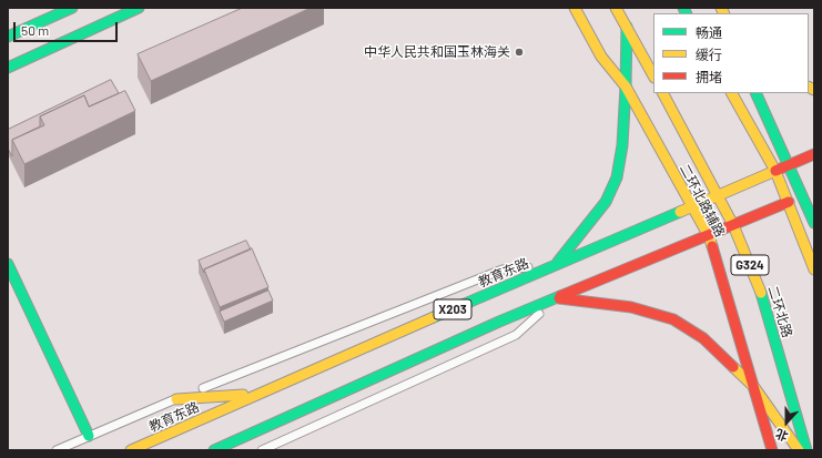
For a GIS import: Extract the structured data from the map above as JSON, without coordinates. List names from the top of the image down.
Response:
{
  "streets": {
    "main road": [
      "二环北路辅路",
      "G324",
      "教育东路",
      "X203",
      "二环北路"
    ]
  },
  "crossings": [
    ["二环北路辅路", "教育东路"],
    ["二环北路辅路", "X203"],
    ["教育东路", "二环北路"],
    ["X203", "二环北路"]
  ],
  "places": ["中华人民共和国玉林海关"],
  "legend": ["畅通", "缓行", "拥堵"],
  "scale_bar": "50 m",
  "north": "bottom"
}
